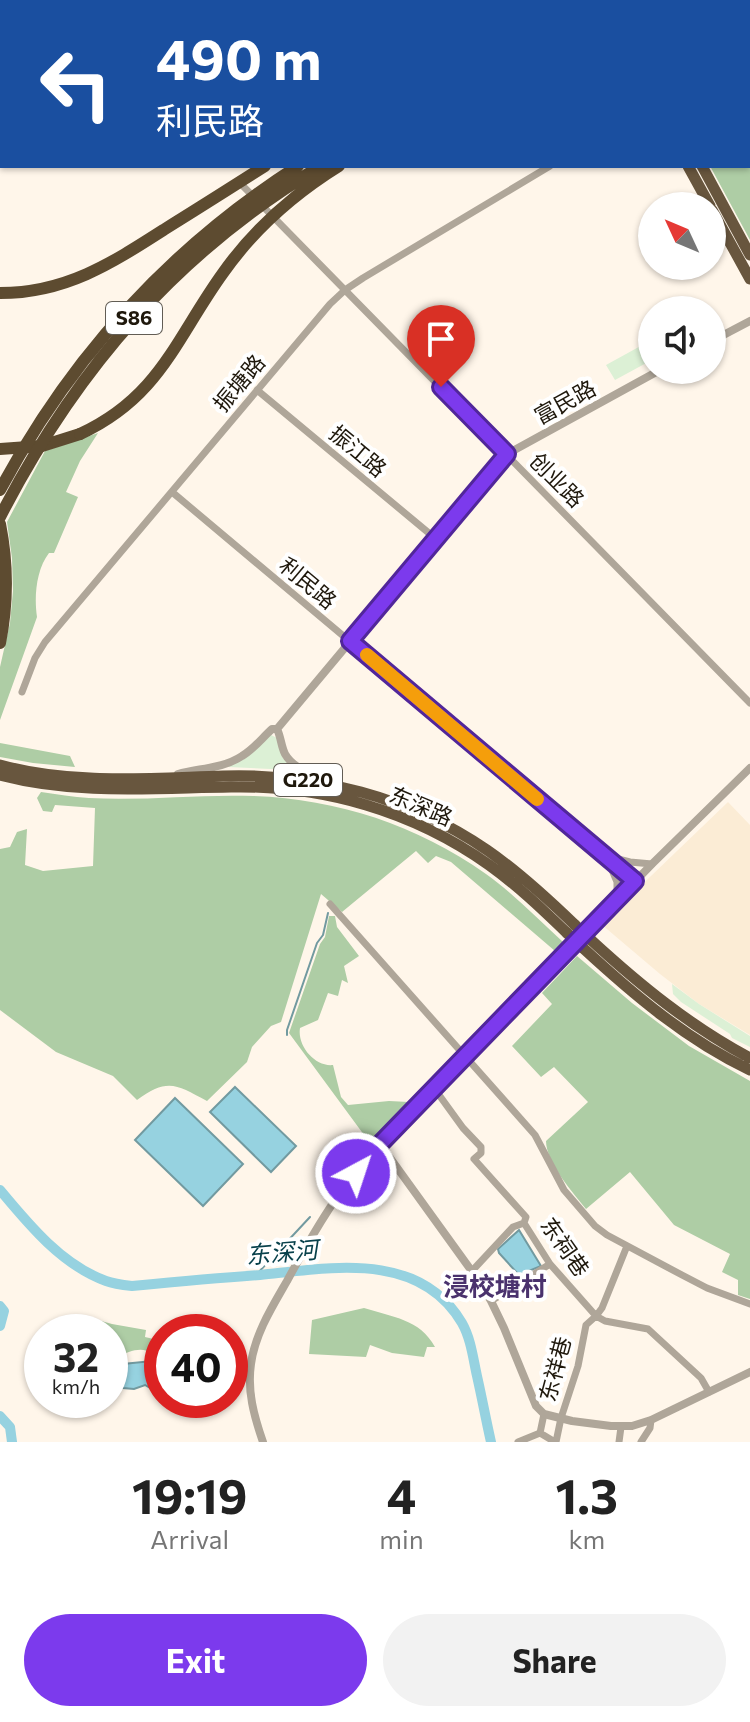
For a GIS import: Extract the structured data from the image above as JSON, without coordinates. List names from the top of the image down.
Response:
{
  "streets": {
    "highway": ["S86", "G220", "东深路"],
    "street": [
      "振塘路",
      "富民路",
      "振江路",
      "创业路",
      "利民路",
      "东祠巷",
      "东祥巷"
    ]
  },
  "crossings": [
    ["振塘路", "振江路"],
    ["振塘路", "创业路"],
    ["振塘路", "利民路"],
    ["富民路", "振江路"],
    ["富民路", "创业路"],
    ["富民路", "利民路"],
    ["富民路", "东深路"],
    ["东祠巷", "东祥巷"]
  ],
  "districts": ["浸校塘村"],
  "water": ["东深河"],
  "north": "top left",
  "page": {
    "turn": ["490 m", "利民路"],
    "speed": "32 km/h",
    "limit": "40",
    "eta": [
      "19:19",
      "Arrival",
      "4",
      "min",
      "1.3",
      "km"
    ],
    "buttons": ["Exit", "Share"]
  }
}
